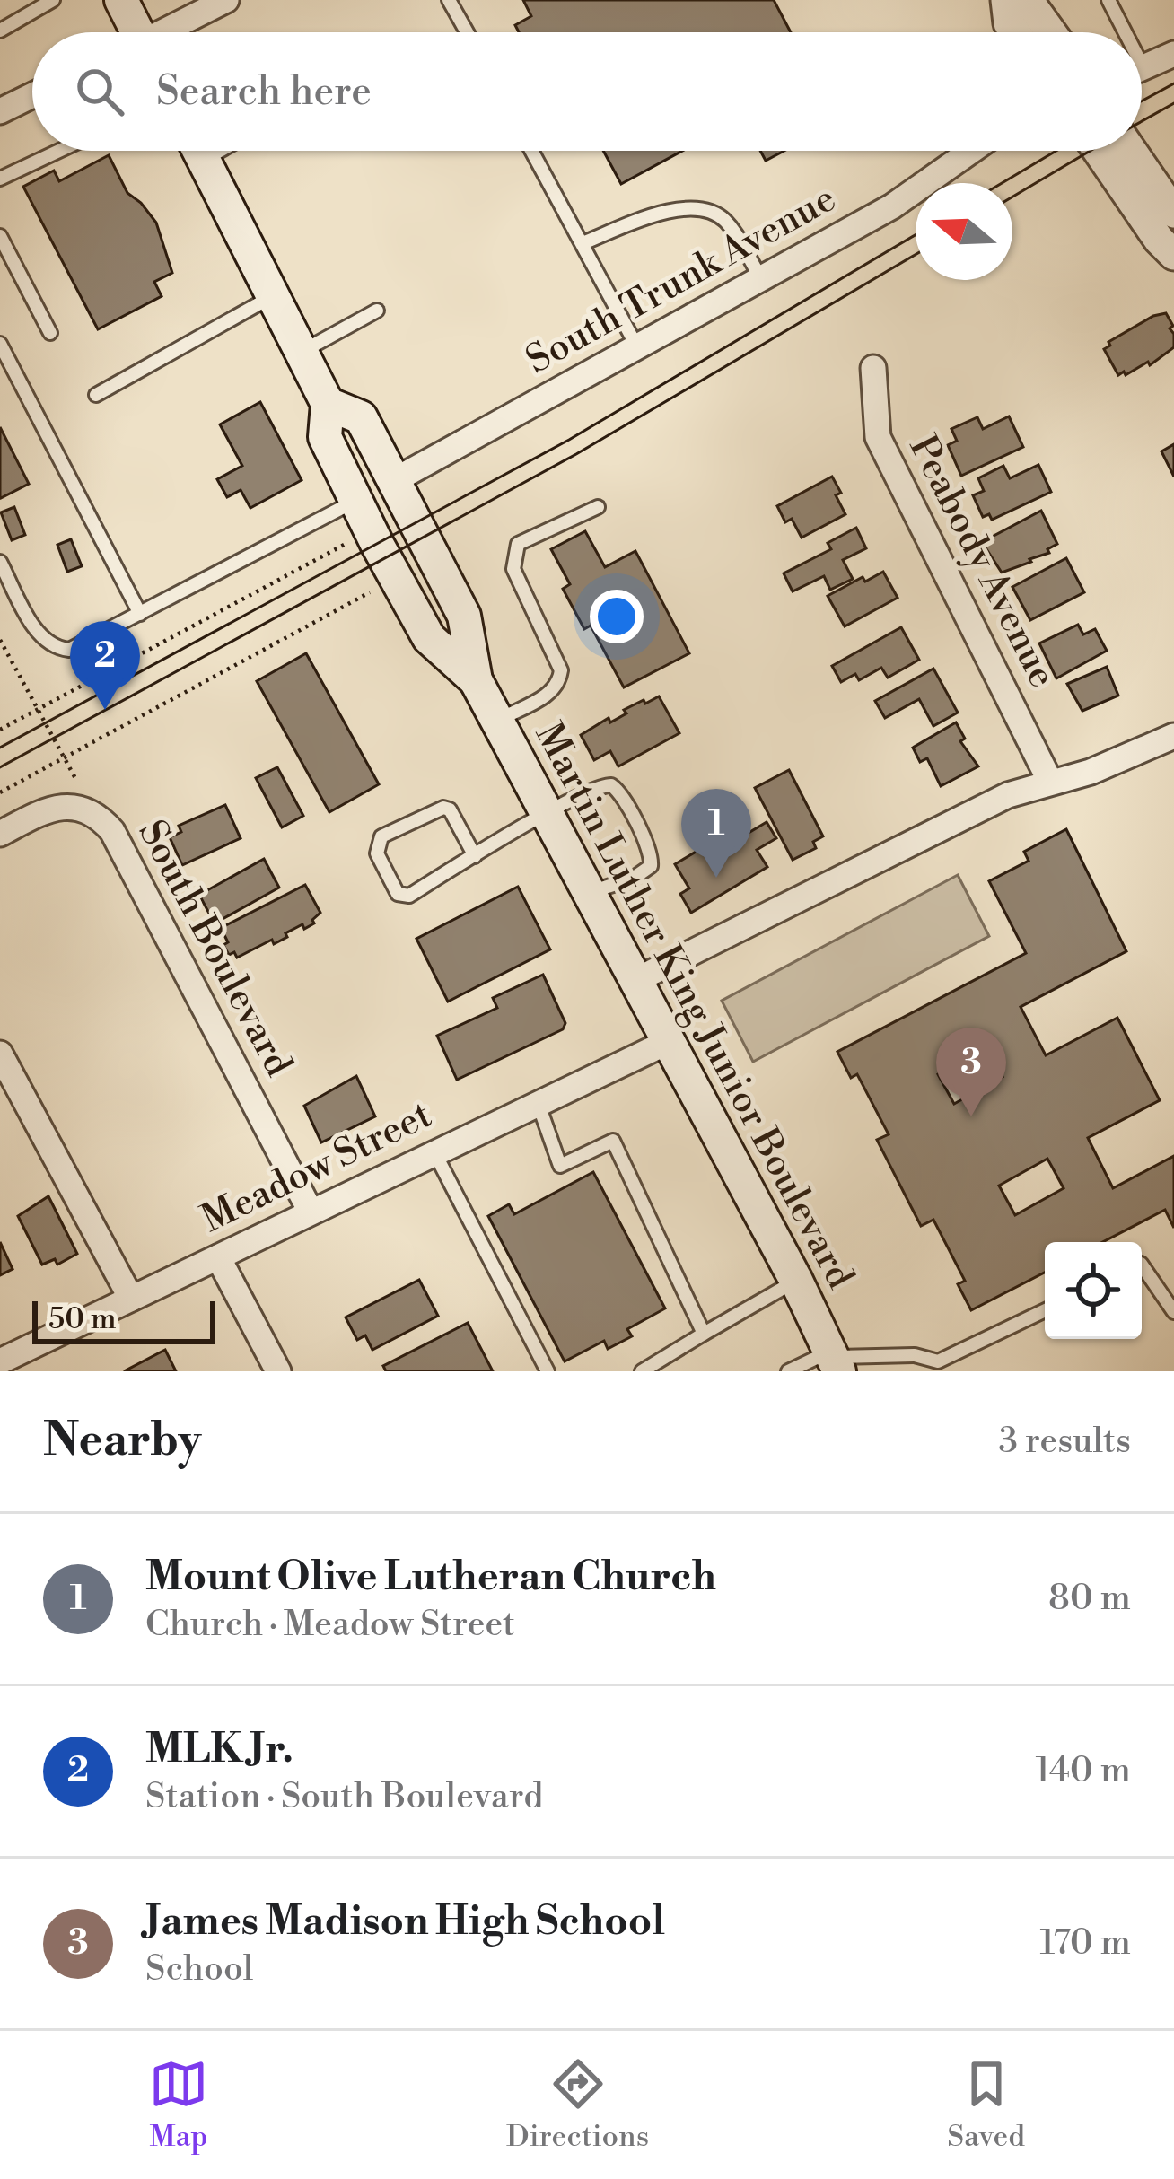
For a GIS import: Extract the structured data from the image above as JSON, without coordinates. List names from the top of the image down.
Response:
{
  "streets": {
    "main road": ["Martin Luther King Junior Boulevard"],
    "street": [
      "South Trunk Avenue",
      "Peabody Avenue",
      "South Boulevard",
      "Meadow Street"
    ]
  },
  "crossings": [
    ["South Trunk Avenue", "Martin Luther King Junior Boulevard"],
    ["South Boulevard", "Meadow Street"],
    ["Martin Luther King Junior Boulevard", "Meadow Street"]
  ],
  "scale_bar": "50 m",
  "north": "left",
  "page": {
    "search": "Search here",
    "pins": ["2", "1", "3"],
    "scale": "50 m",
    "heading": ["Nearby", "3 results"],
    "list": [
      {
        "mark": "1",
        "name": "Mount Olive Lutheran Church",
        "note": "Church · Meadow Street",
        "value": "80 m"
      },
      {
        "mark": "2",
        "name": "MLK Jr.",
        "note": "Station · South Boulevard",
        "value": "140 m"
      },
      {
        "mark": "3",
        "name": "James Madison High School",
        "note": "School",
        "value": "170 m"
      }
    ],
    "nav": ["Map", "Directions", "Saved"]
  }
}
